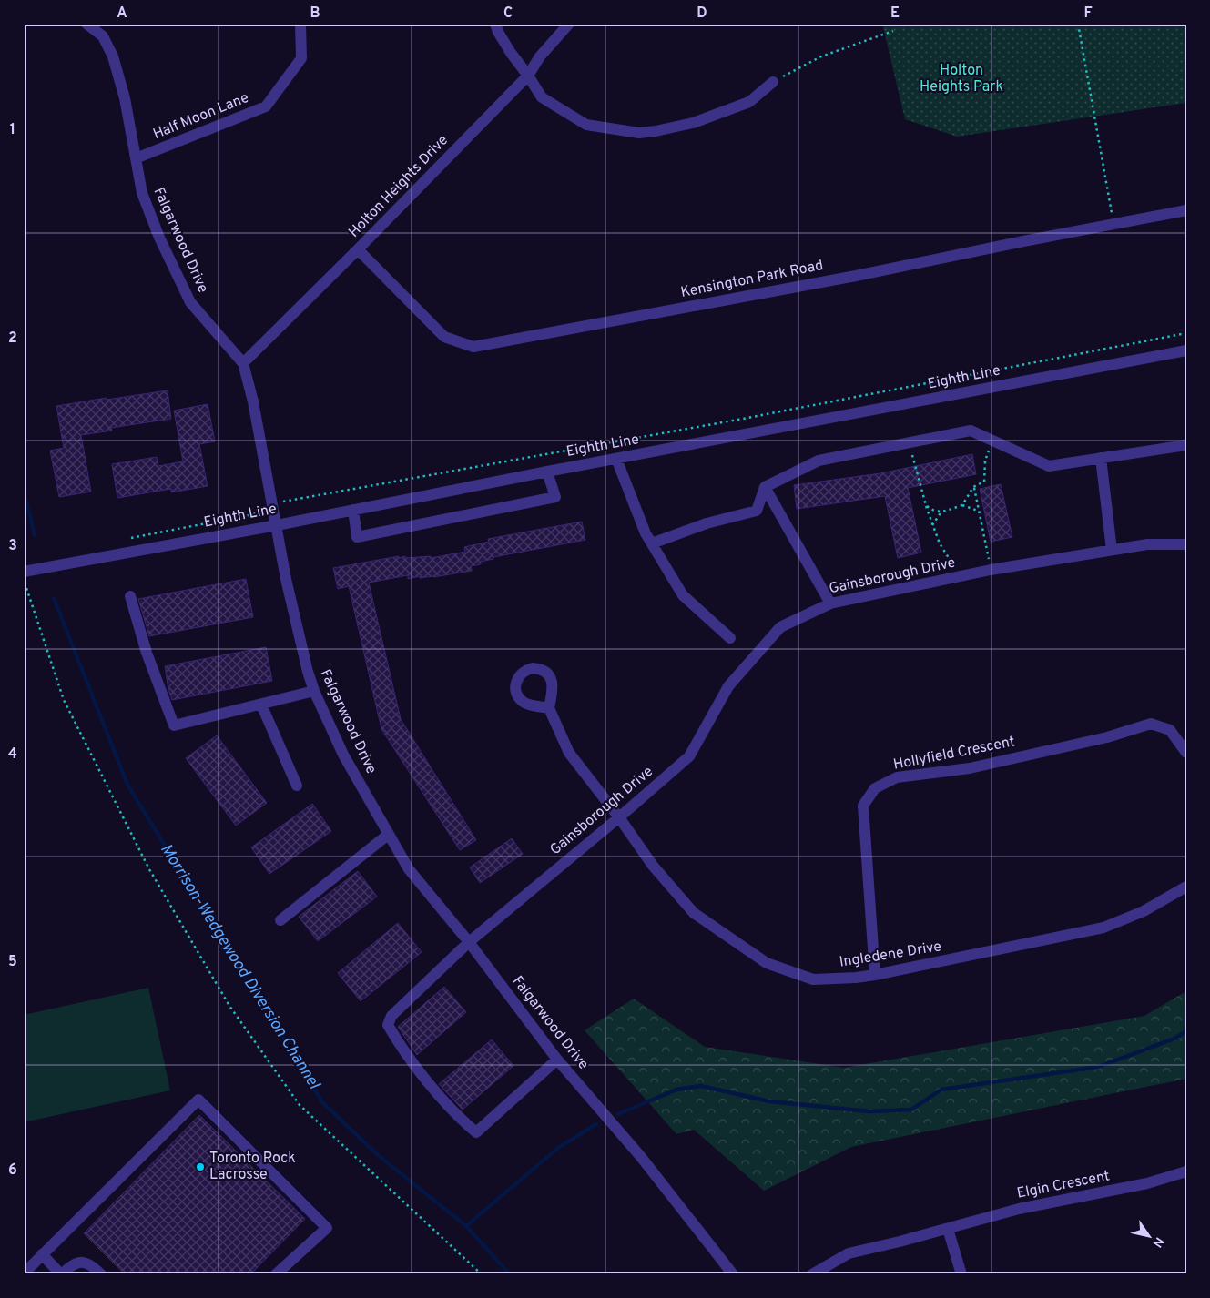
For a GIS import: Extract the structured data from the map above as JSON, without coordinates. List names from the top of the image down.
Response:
{
  "streets": {
    "street": [
      "Half Moon Lane",
      "Holton Heights Drive",
      "Falgarwood Drive",
      "Kensington Park Road",
      "Eighth Line",
      "Gainsborough Drive",
      "Hollyfield Crescent",
      "Ingledene Drive",
      "Elgin Crescent"
    ]
  },
  "crossings": [
    ["Half Moon Lane", "Falgarwood Drive"],
    ["Holton Heights Drive", "Falgarwood Drive"],
    ["Holton Heights Drive", "Kensington Park Road"],
    ["Falgarwood Drive", "Eighth Line"],
    ["Falgarwood Drive", "Gainsborough Drive"],
    ["Gainsborough Drive", "Ingledene Drive"],
    ["Hollyfield Crescent", "Ingledene Drive"]
  ],
  "water": ["Morrison-Wedgewood Diversion Channel"],
  "parks": ["Holton Heights Park"],
  "places": ["Toronto Rock Lacrosse"],
  "north": "bottom right",
  "grid": {
    "columns": [
      "A",
      "B",
      "C",
      "D",
      "E",
      "F"
    ],
    "rows": [
      "1",
      "2",
      "3",
      "4",
      "5",
      "6"
    ]
  }
}
